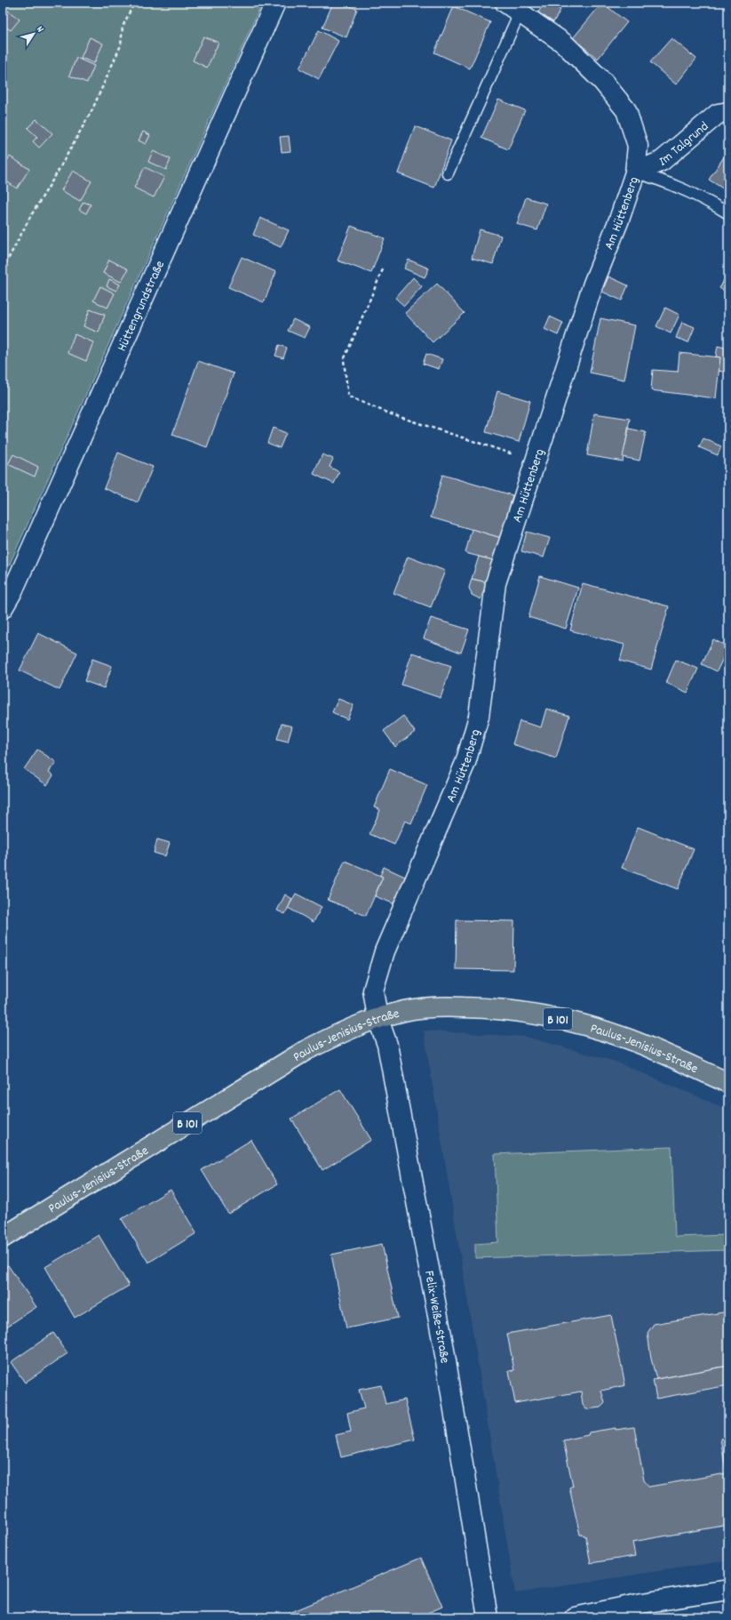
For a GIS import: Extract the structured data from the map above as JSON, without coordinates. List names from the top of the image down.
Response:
{
  "streets": {
    "main road": ["B 101", "Paulus-Jenisius-Straße"],
    "street": [
      "Im Talgrund",
      "Am Hüttenberg",
      "Hüttengrundstraße",
      "Felix-Weiße-Straße"
    ]
  },
  "crossings": [
    ["Im Talgrund", "Am Hüttenberg"],
    ["Am Hüttenberg", "Paulus-Jenisius-Straße"],
    ["Am Hüttenberg", "Felix-Weiße-Straße"],
    ["Paulus-Jenisius-Straße", "Felix-Weiße-Straße"]
  ],
  "north": "top right"
}
